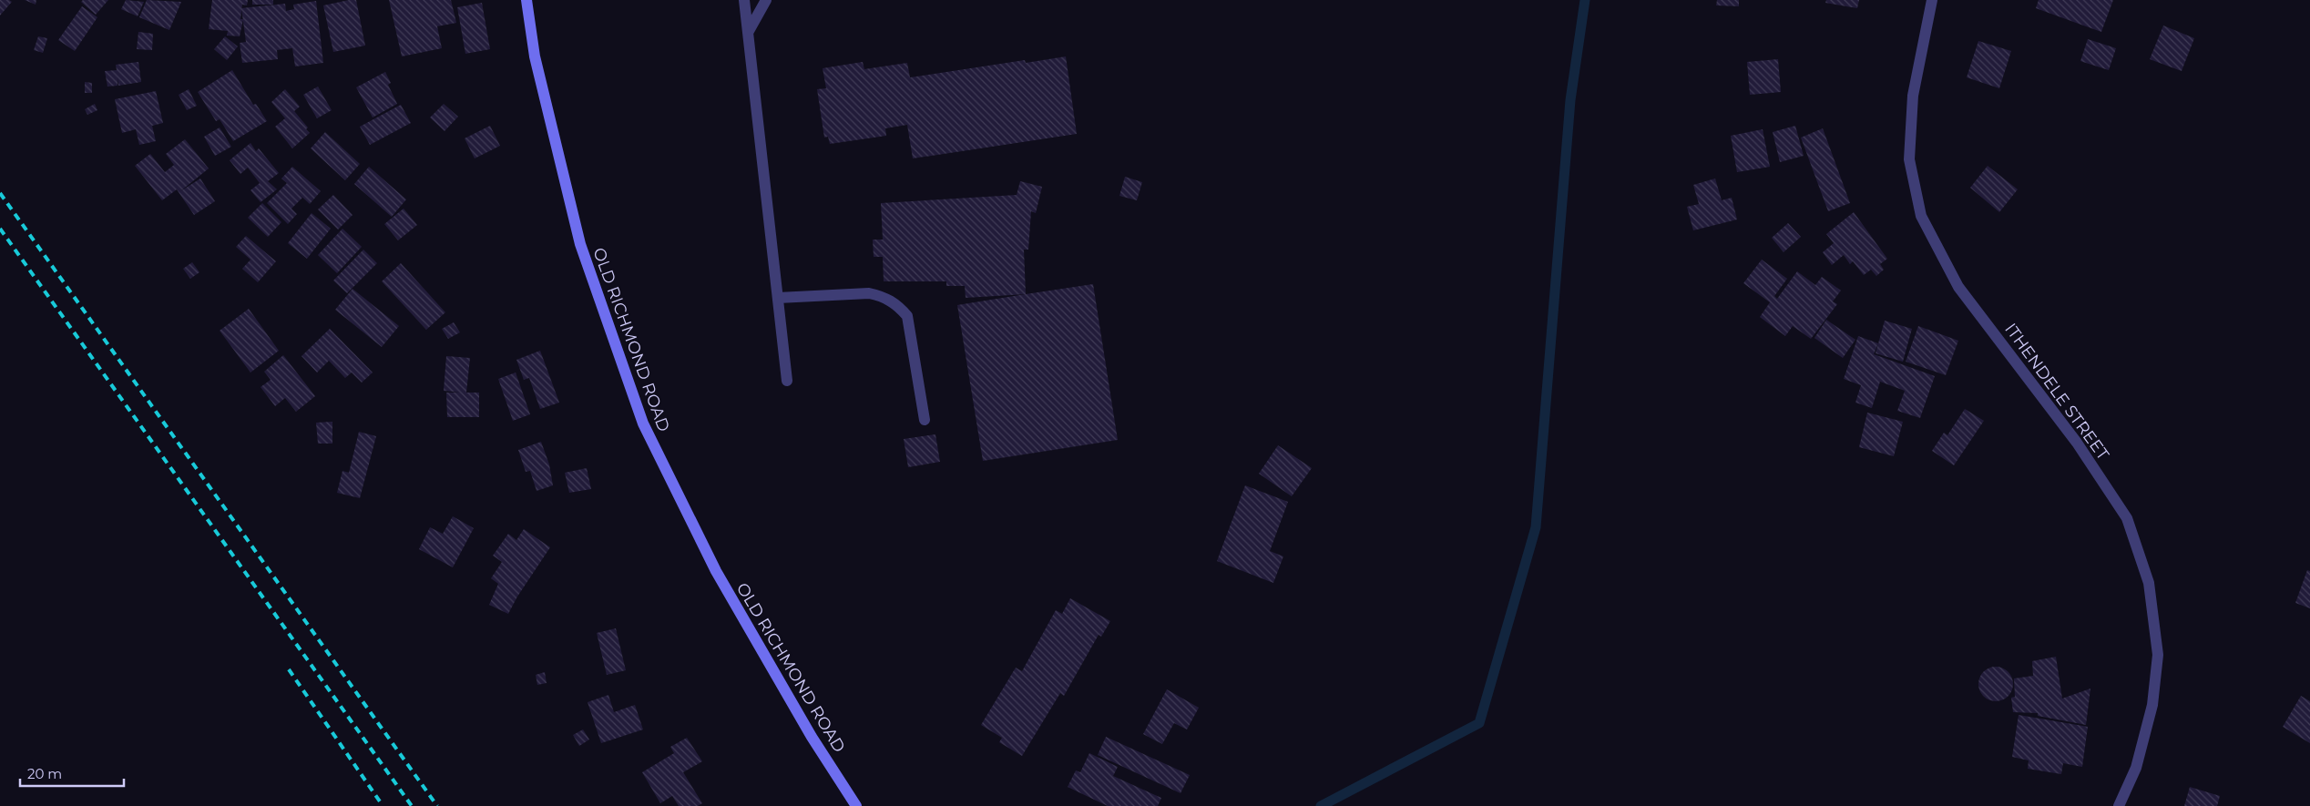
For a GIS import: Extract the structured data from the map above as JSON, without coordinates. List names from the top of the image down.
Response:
{
  "streets": {
    "street": ["OLD RICHMOND ROAD", "ITHENDELE STREET"]
  },
  "scale_bar": "20 m"
}
